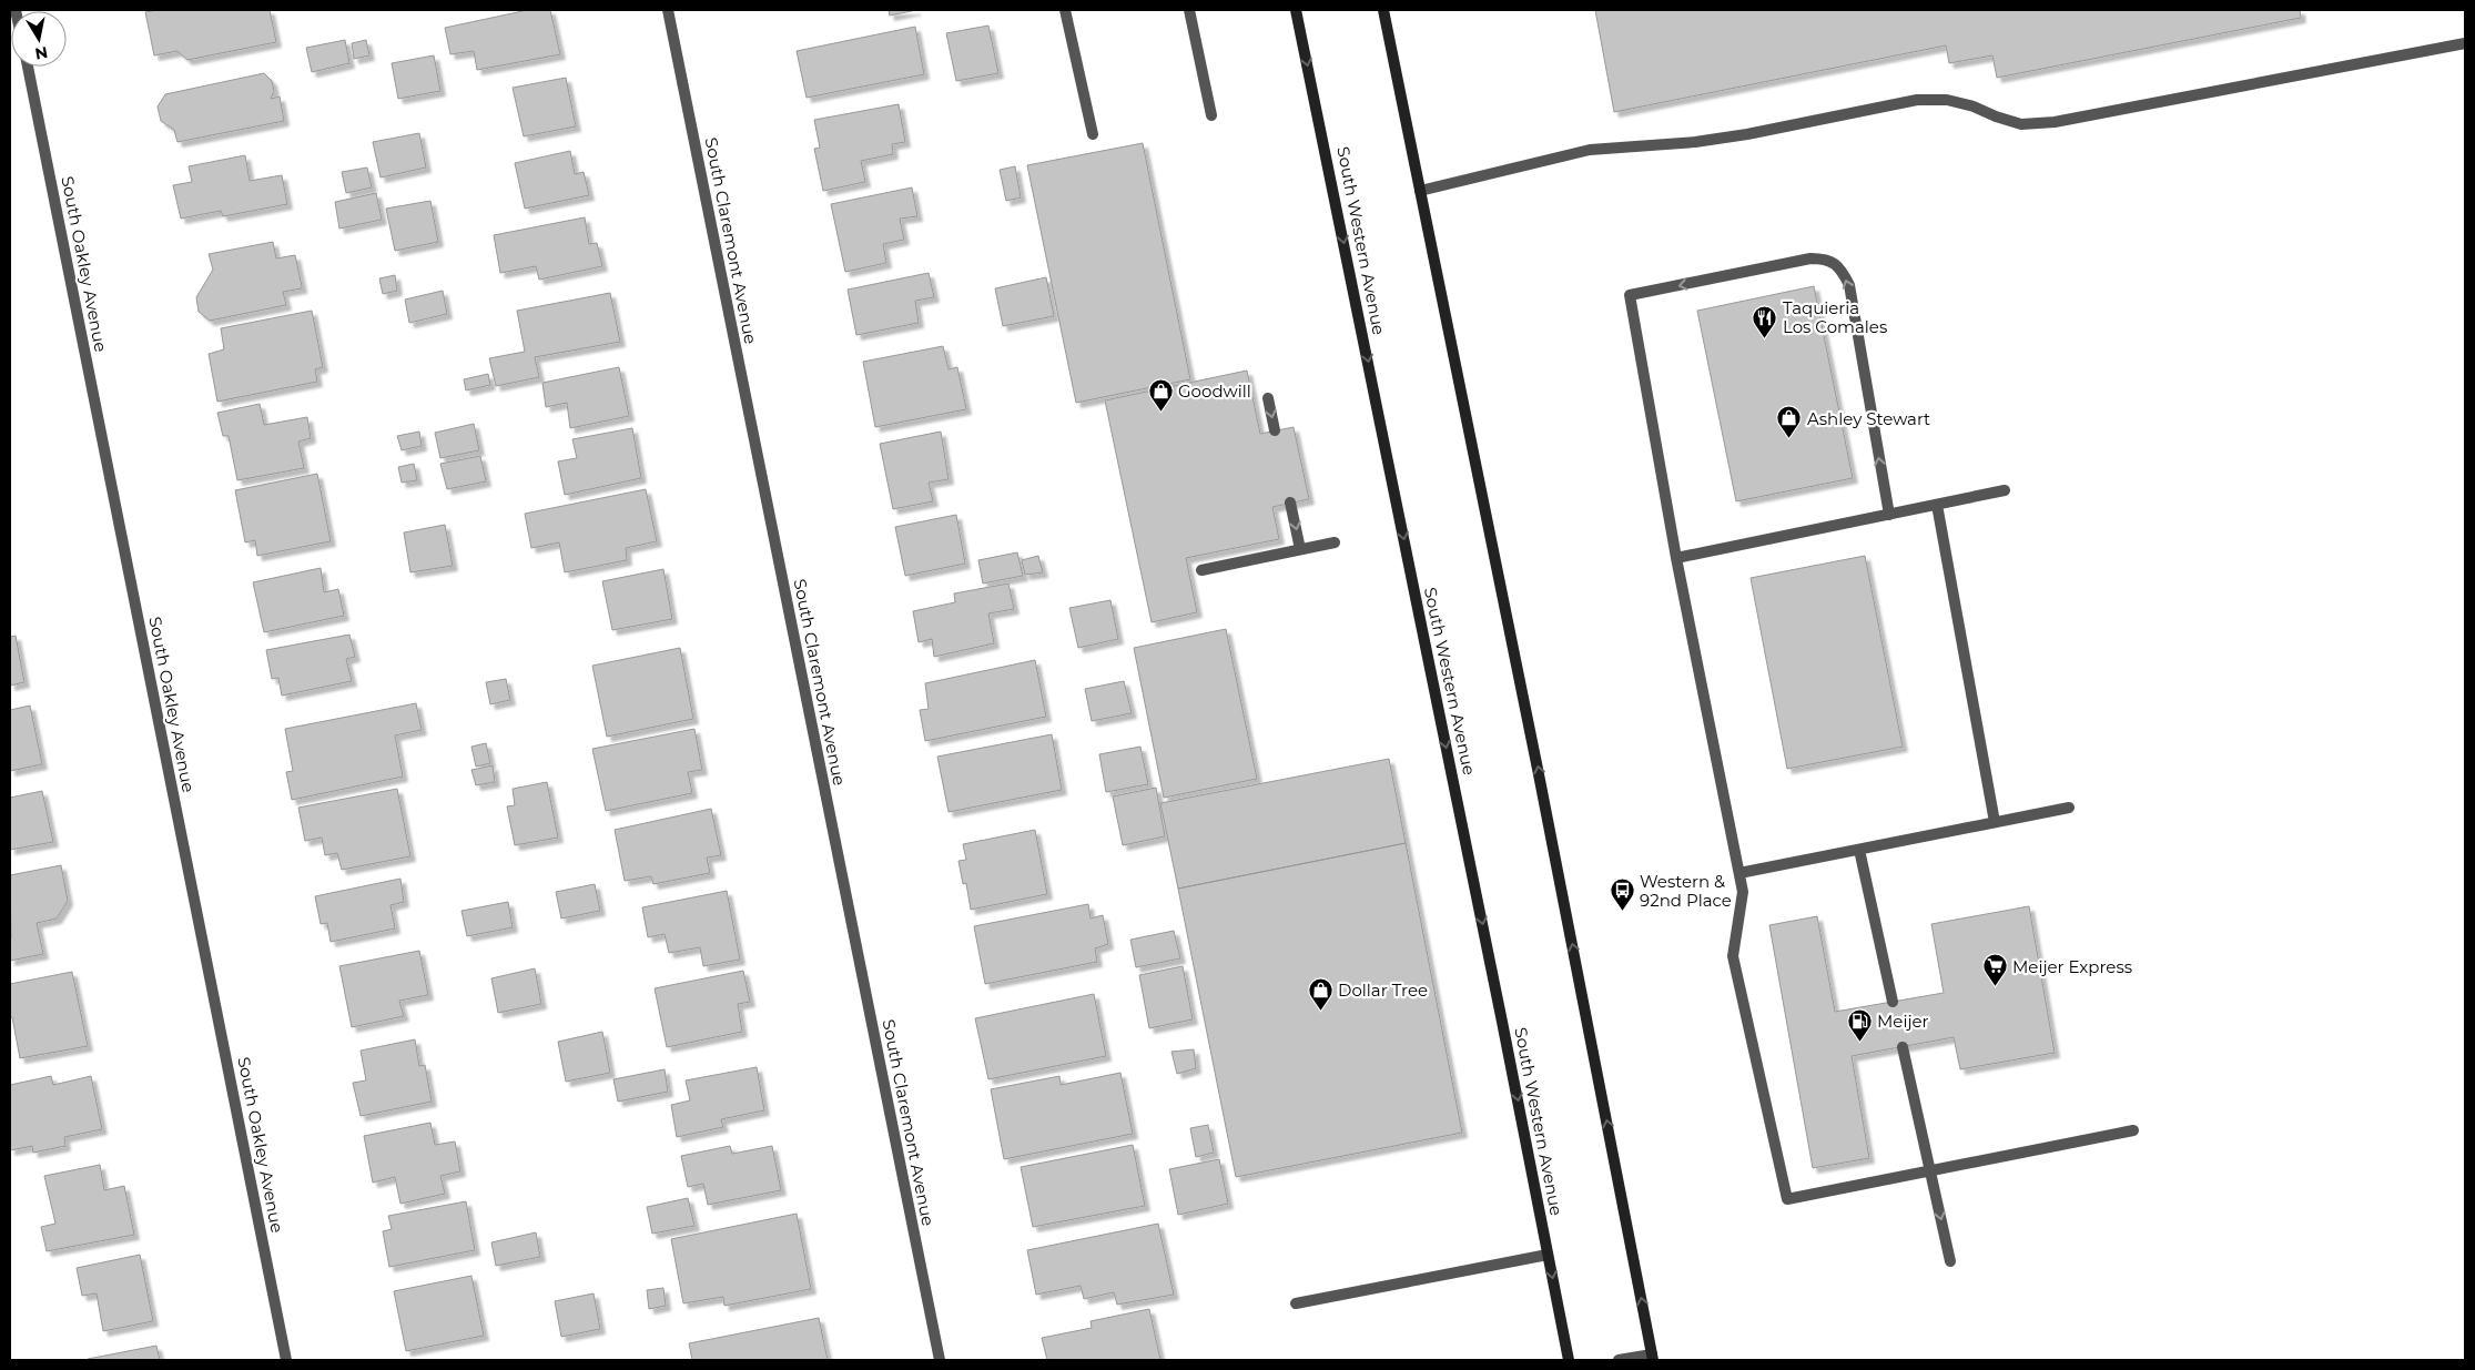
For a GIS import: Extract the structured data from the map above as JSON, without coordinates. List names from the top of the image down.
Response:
{
  "streets": {
    "main road": ["South Western Avenue"],
    "street": ["South Claremont Avenue", "South Oakley Avenue"]
  },
  "places": {
    "restaurant": ["Taquieria Los Comales"],
    "shop": ["Goodwill", "Ashley Stewart", "Dollar Tree"],
    "bus stop": ["Western & 92nd Place"],
    "supermarket": ["Meijer Express"],
    "fuel station": ["Meijer"]
  },
  "north": "bottom"
}
